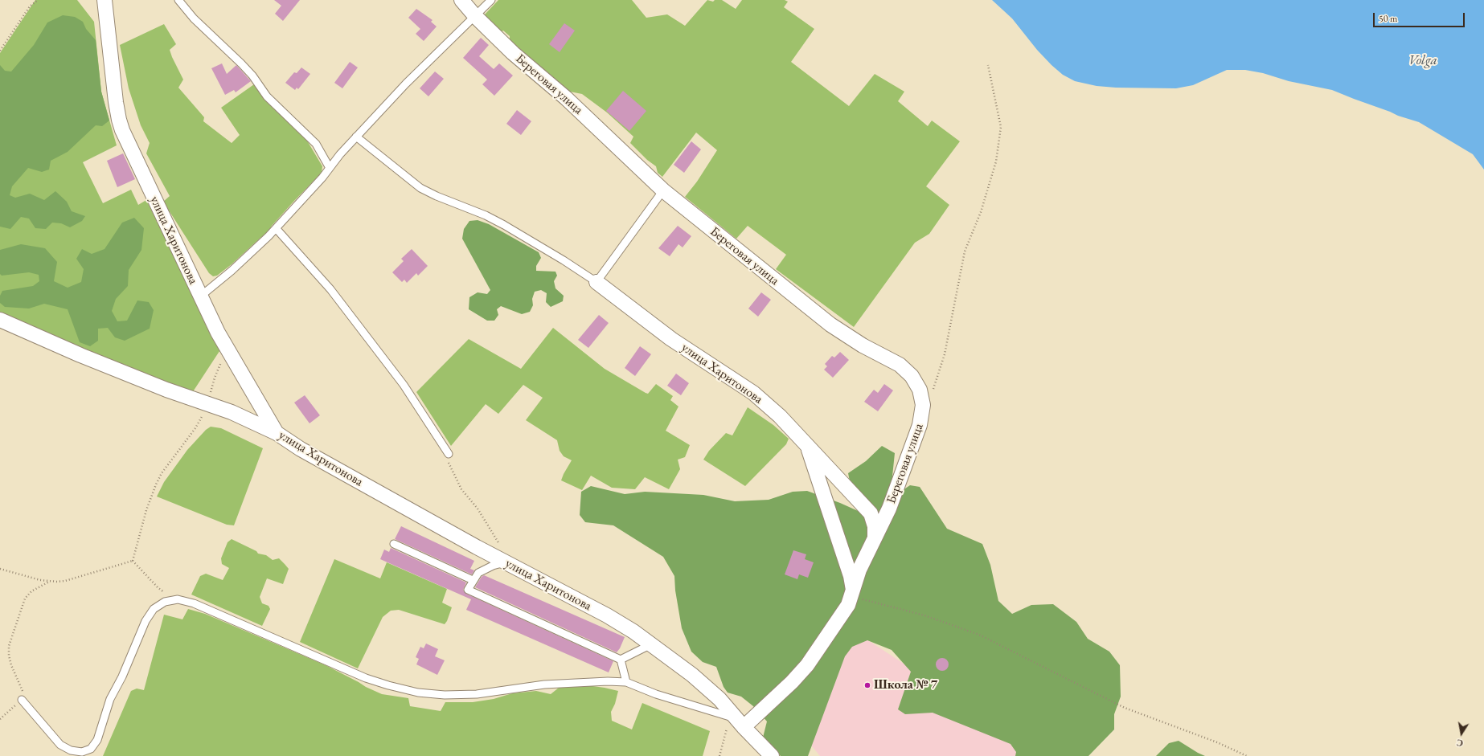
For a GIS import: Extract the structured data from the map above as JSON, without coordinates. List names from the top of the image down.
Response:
{
  "streets": {
    "street": ["Береговая улица", "улица Харитонова"]
  },
  "crossings": [
    ["Береговая улица", "улица Харитонова"]
  ],
  "water": ["Volga"],
  "places": ["Школа № 7"],
  "scale_bar": "50 m",
  "north": "bottom"
}
